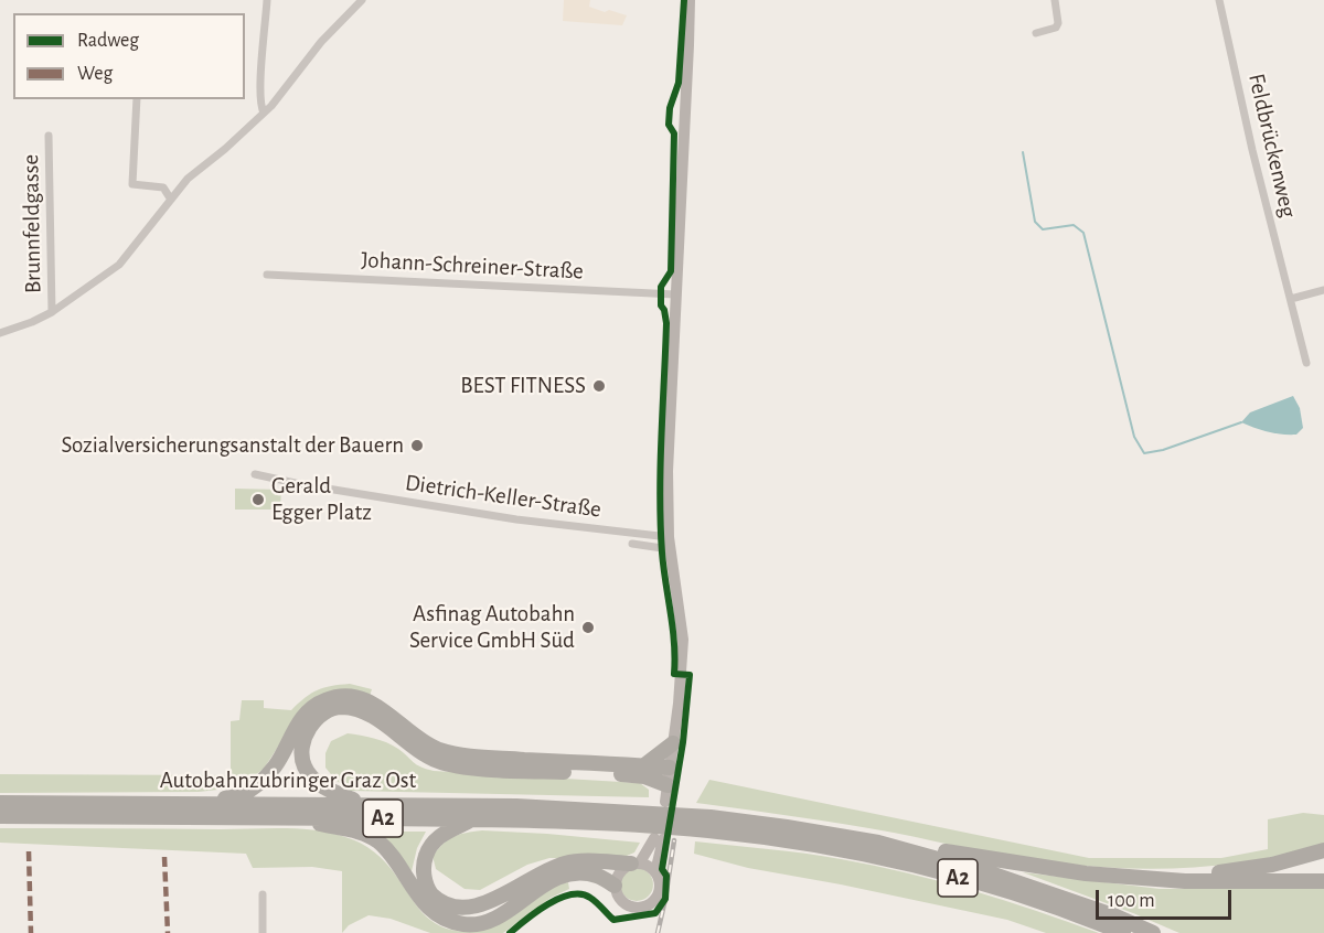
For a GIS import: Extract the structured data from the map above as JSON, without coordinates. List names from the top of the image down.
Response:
{
  "streets": {
    "highway": ["Autobahnzubringer Graz Ost", "A2"],
    "street": [
      "Feldbrückenweg",
      "Brunnfeldgasse",
      "Johann-Schreiner-Straße",
      "Dietrich-Keller-Straße"
    ]
  },
  "places": [
    "BEST FITNESS",
    "Sozialversicherungsanstalt der Bauern",
    "Gerald Egger Platz",
    "Asfinag Autobahn Service GmbH Süd"
  ],
  "legend": ["Radweg", "Weg"],
  "scale_bar": "100 m"
}
